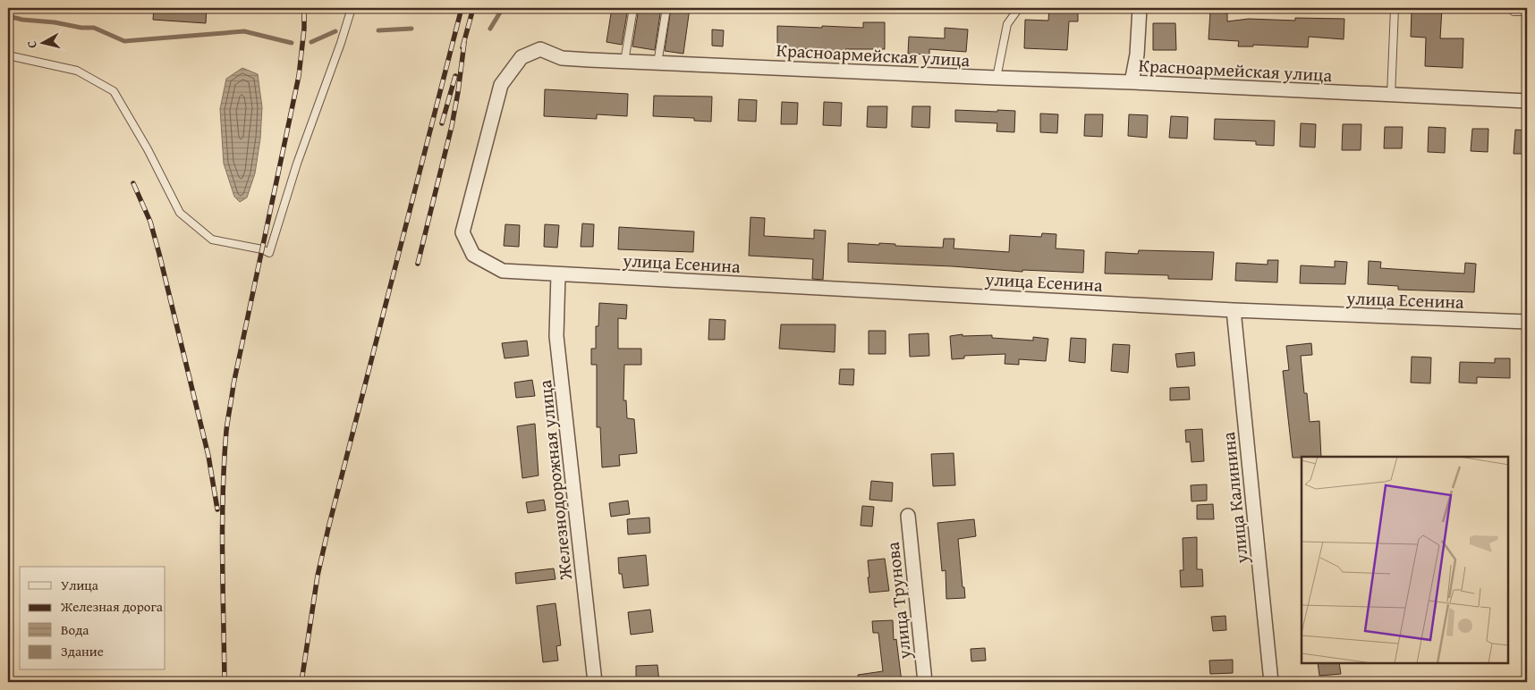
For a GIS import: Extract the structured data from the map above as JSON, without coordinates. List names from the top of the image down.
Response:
{
  "streets": {
    "street": [
      "Красноармейская улица",
      "улица Есенина",
      "Железнодорожная улица",
      "улица Калинина",
      "улица Трунова"
    ]
  },
  "crossings": [
    ["Красноармейская улица", "улица Есенина"],
    ["Красноармейская улица", "Железнодорожная улица"],
    ["улица Есенина", "Железнодорожная улица"],
    ["улица Есенина", "улица Калинина"]
  ],
  "legend": [
    "Улица",
    "Железная дорога",
    "Вода",
    "Здание"
  ],
  "north": "left"
}
